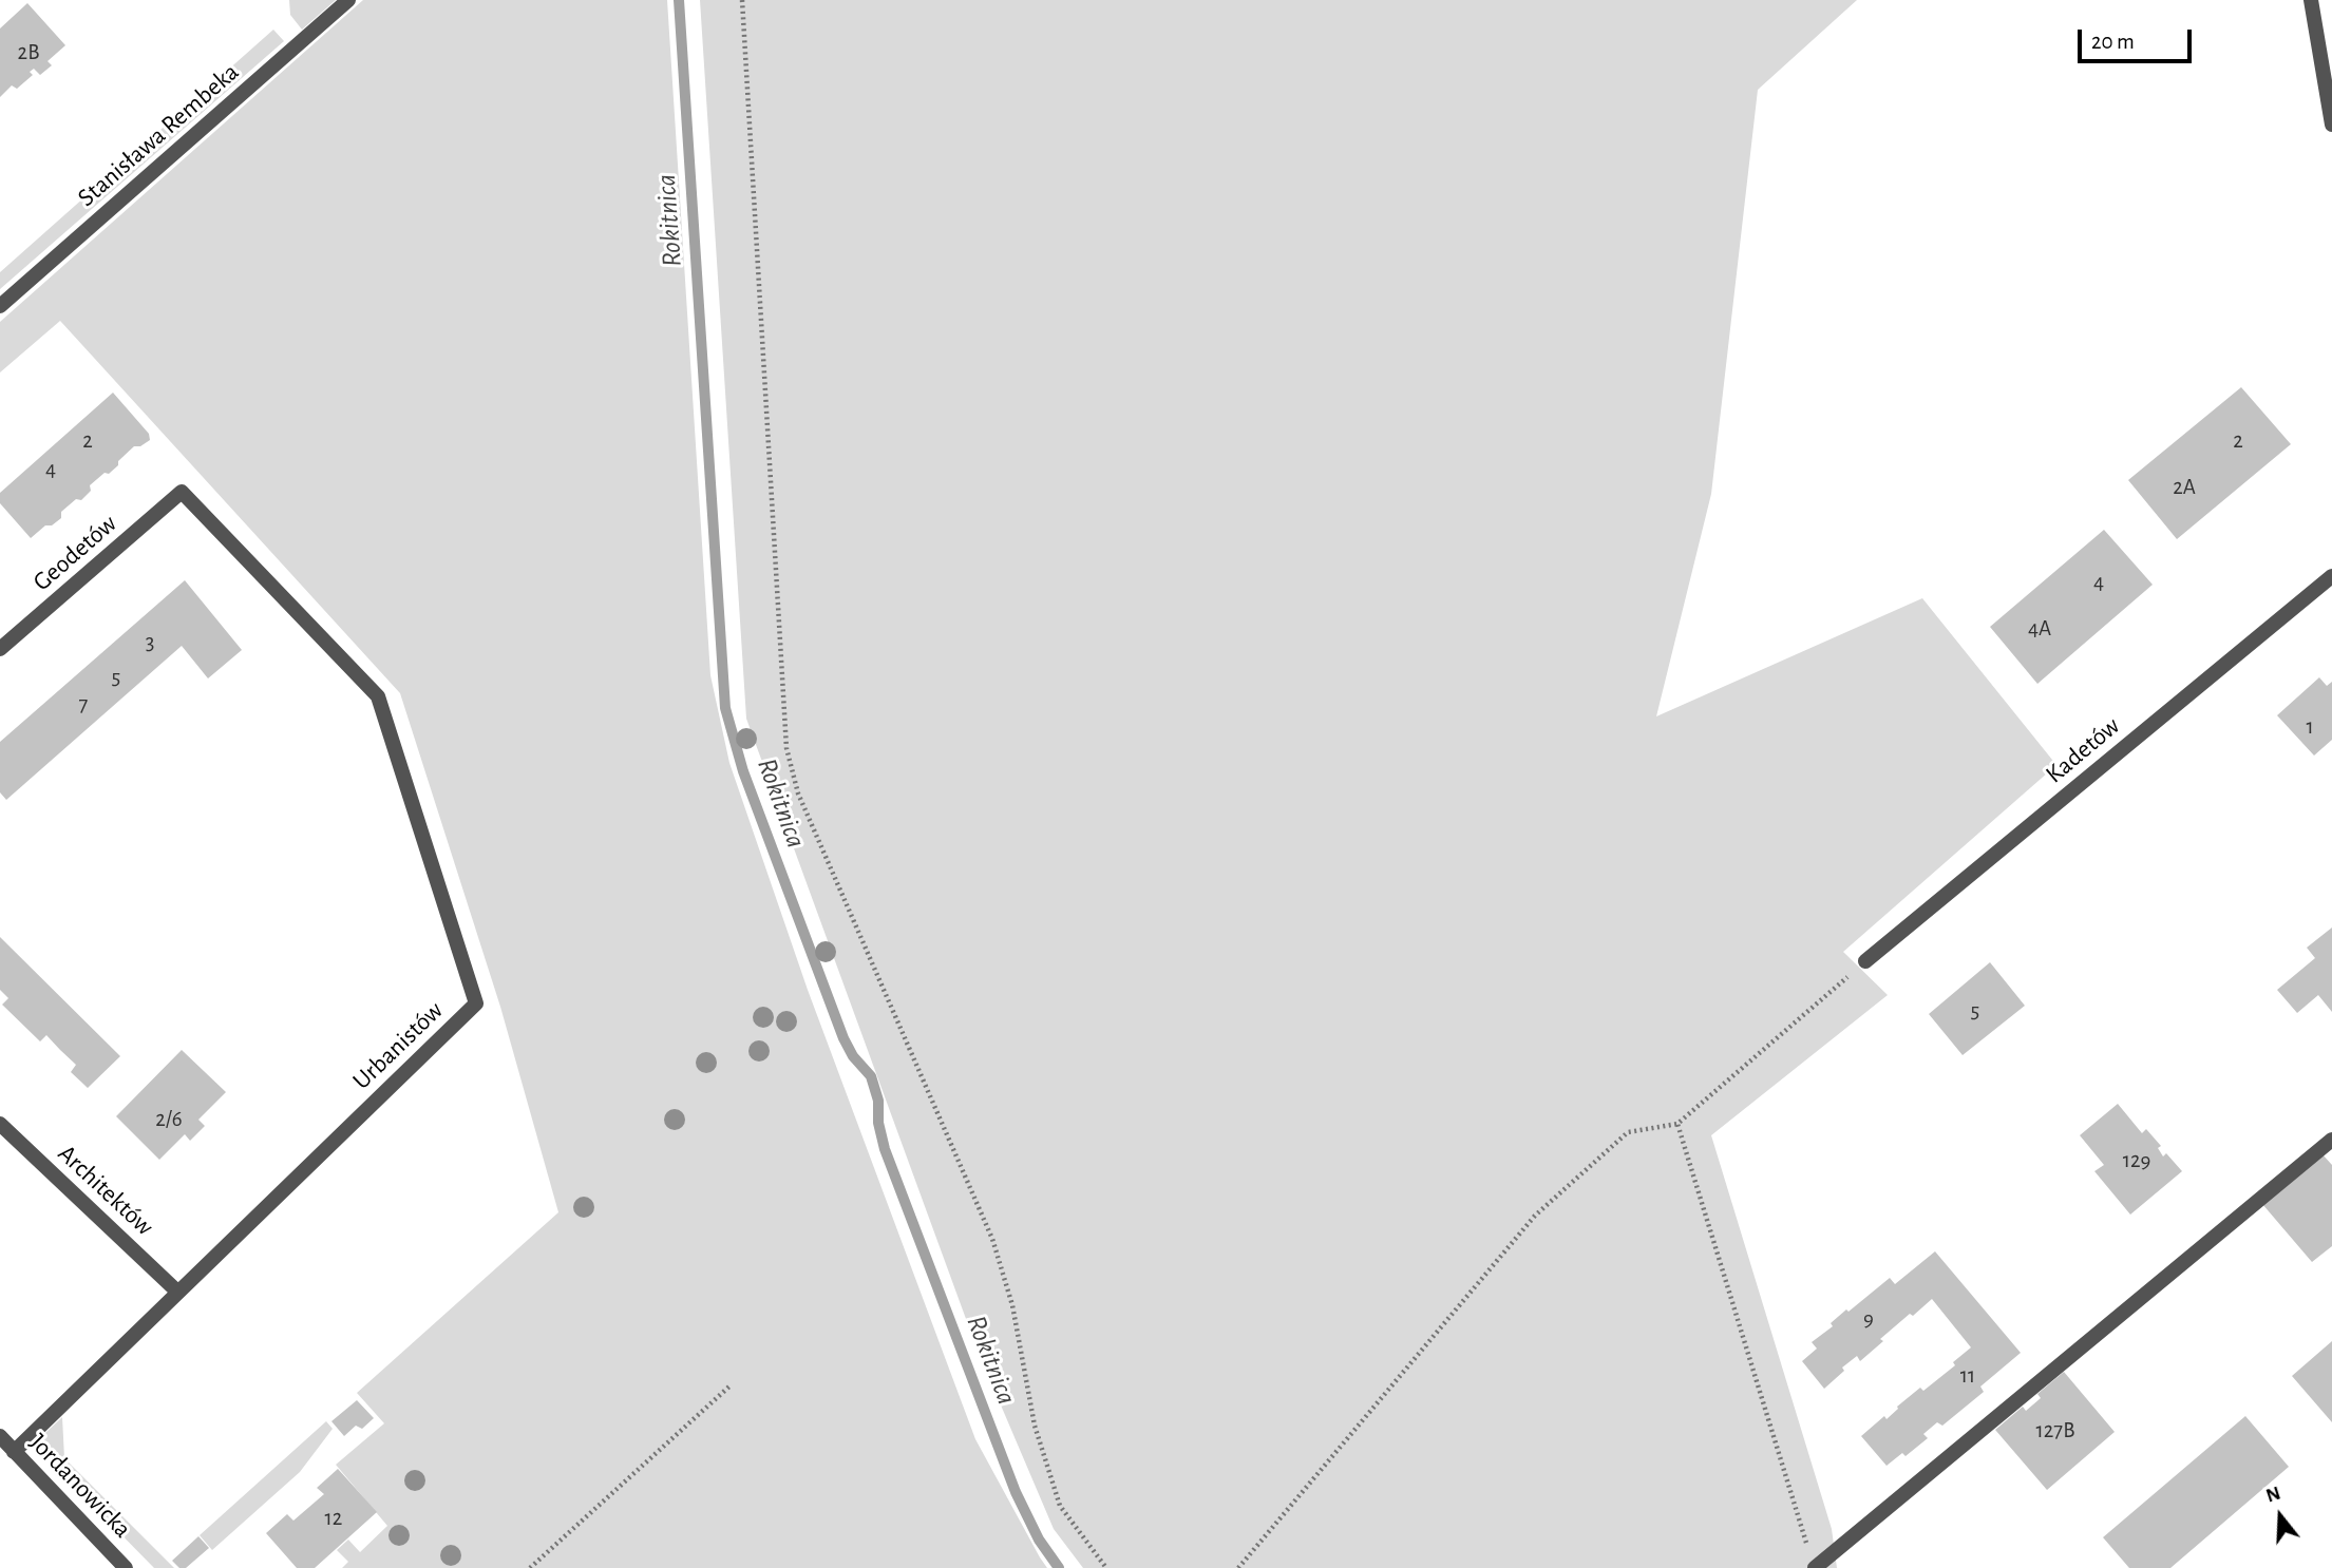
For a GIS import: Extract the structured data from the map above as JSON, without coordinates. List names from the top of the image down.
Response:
{
  "streets": {
    "street": [
      "Stanisława Rembeka",
      "Geodetów",
      "Kadetów",
      "Urbanistów",
      "Architektów",
      "Jordanowicka"
    ]
  },
  "crossings": [
    ["Geodetów", "Urbanistów"],
    ["Urbanistów", "Architektów"],
    ["Urbanistów", "Jordanowicka"]
  ],
  "water": ["Rokitnica"],
  "house_numbers": [
    "2B",
    "2",
    "2",
    "4",
    "2A",
    "4",
    "4A",
    "3",
    "5",
    "7",
    "1",
    "5",
    "2/6",
    "129",
    "9",
    "11",
    "127B",
    "12"
  ],
  "scale_bar": "20 m",
  "north": "top"
}
